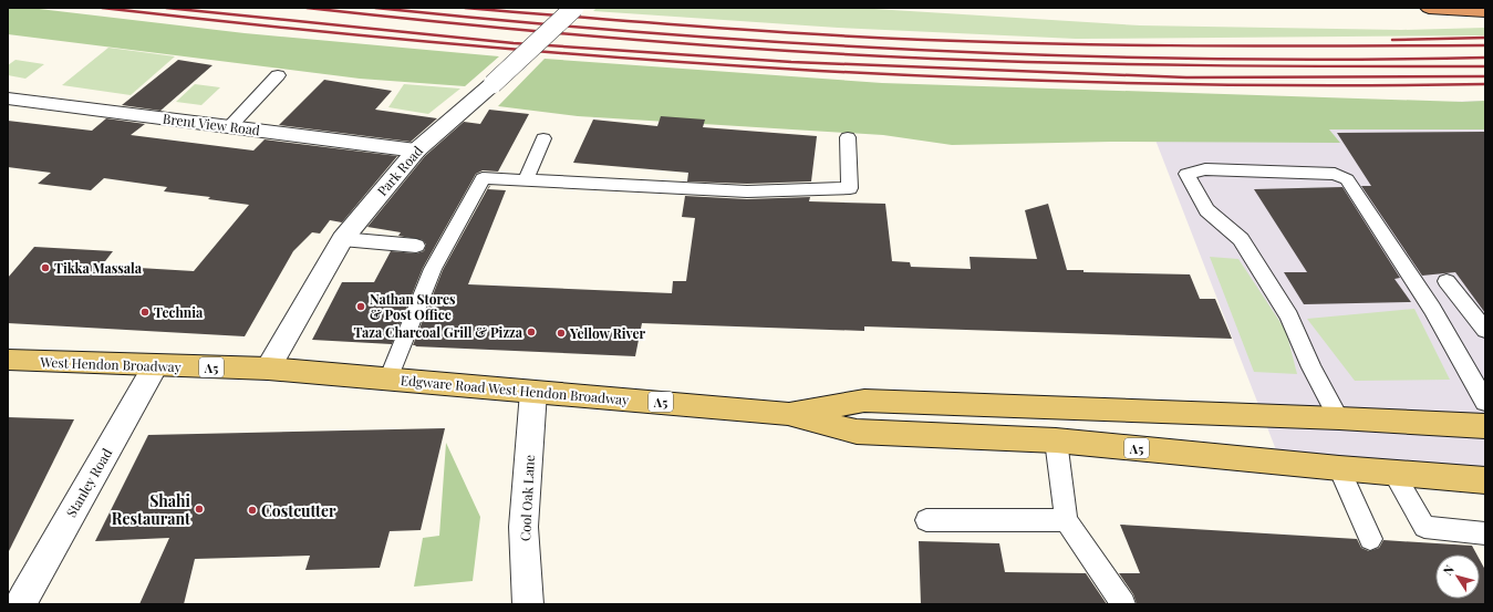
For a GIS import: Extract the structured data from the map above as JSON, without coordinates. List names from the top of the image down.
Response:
{
  "streets": {
    "main road": ["West Hendon Broadway", "A5", "Edgware Road West Hendon Broadway"],
    "street": [
      "Brent View Road",
      "Park Road",
      "Stanley Road",
      "Cool Oak Lane"
    ]
  },
  "crossings": [
    ["Brent View Road", "Park Road"],
    ["Park Road", "West Hendon Broadway"],
    ["Park Road", "Edgware Road West Hendon Broadway"],
    ["West Hendon Broadway", "Edgware Road West Hendon Broadway"],
    ["West Hendon Broadway", "Stanley Road"],
    ["A5", "Edgware Road West Hendon Broadway"],
    ["Edgware Road West Hendon Broadway", "Cool Oak Lane"]
  ],
  "places": [
    "Tikka Massala",
    "Nathan Stores & Post Office",
    "Technia",
    "Taza Charcoal Grill & Pizza",
    "Yellow River",
    "Shahi Restaurant",
    "Costcutter"
  ],
  "north": "top left"
}
